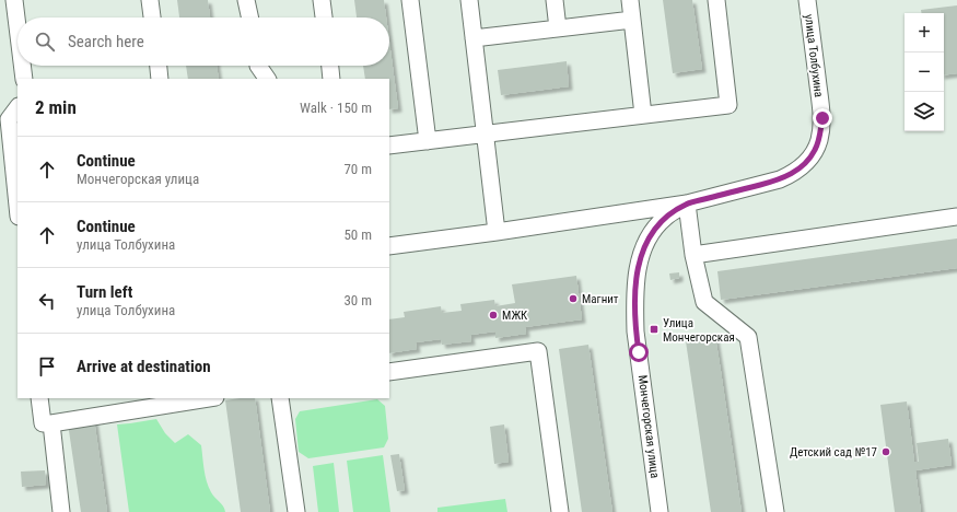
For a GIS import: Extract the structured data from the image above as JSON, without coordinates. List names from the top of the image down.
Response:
{
  "streets": {
    "street": ["улица Толбухина", "Мончегорская улица"]
  },
  "crossings": [
    ["улица Толбухина", "Мончегорская улица"]
  ],
  "places": {
    "other": ["Магнит", "МЖК", "Детский сад №17"],
    "transit": ["Улица Мончегорская"]
  },
  "page": {
    "map_buttons": ["+", "−"],
    "search": "Search here",
    "heading": ["2 min", "Walk · 150 m"],
    "list": [
      ["Continue", "Мончегорская улица", "70 m"],
      ["Continue", "улица Толбухина", "50 m"],
      ["Turn left", "улица Толбухина", "30 m"],
      "Arrive at destination"
    ]
  }
}
